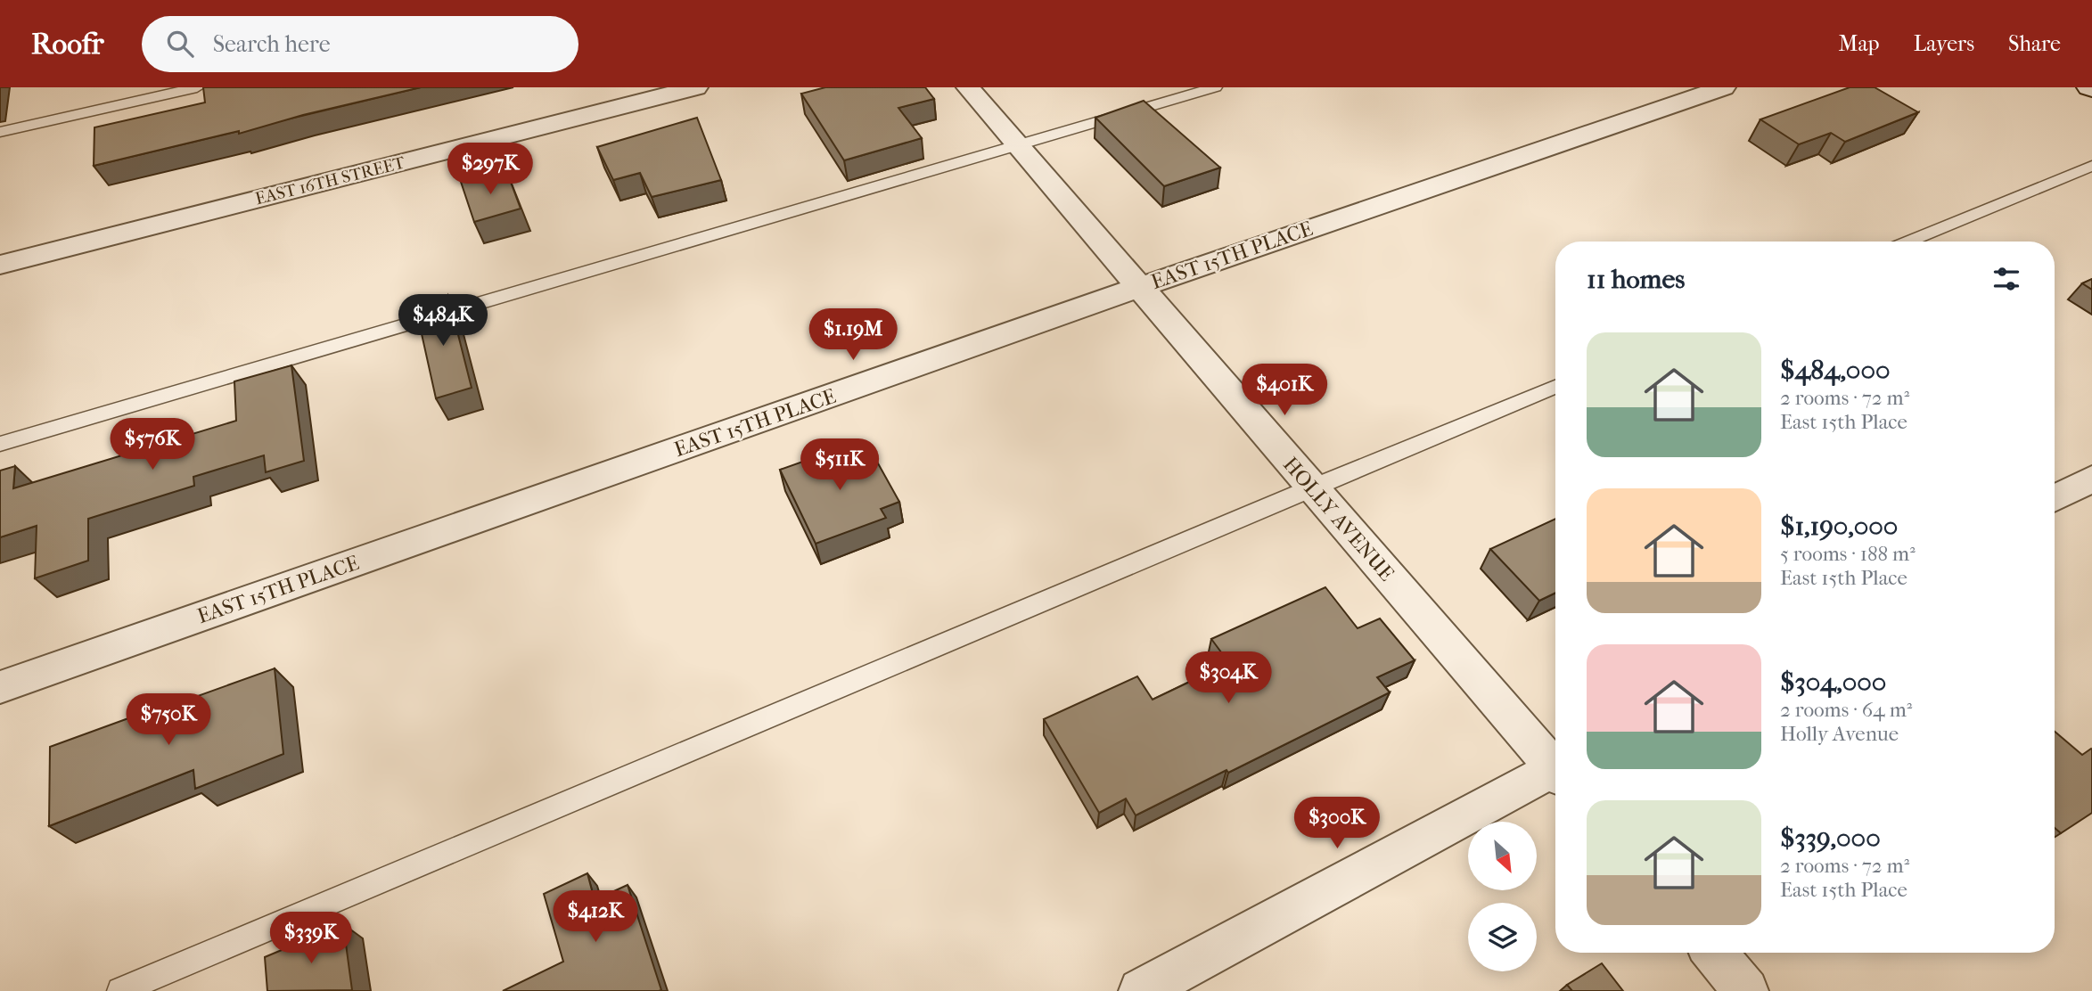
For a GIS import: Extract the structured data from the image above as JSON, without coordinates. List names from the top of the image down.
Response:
{
  "streets": {
    "street": ["EAST 16TH STREET", "EAST 15TH PLACE", "HOLLY AVENUE"]
  },
  "crossings": [
    ["EAST 15TH PLACE", "HOLLY AVENUE"]
  ],
  "north": "bottom right",
  "page": {
    "header": "Roofr",
    "search": "Search here",
    "nav": ["Map", "Layers", "Share"],
    "price": [
      "$297K",
      "$484K",
      "$1.19M",
      "$401K",
      "$576K",
      "$511K",
      "$304K",
      "$750K",
      "$300K",
      "$412K",
      "$339K"
    ],
    "heading": "11 homes",
    "list": [
      {
        "name": "$484,000",
        "note": "2 rooms · 72 m² · East 15th Place"
      },
      {
        "name": "$1,190,000",
        "note": "5 rooms · 188 m² · East 15th Place"
      },
      {
        "name": "$304,000",
        "note": "2 rooms · 64 m² · Holly Avenue"
      },
      {
        "name": "$339,000",
        "note": "2 rooms · 72 m² · East 15th Place"
      }
    ]
  }
}
